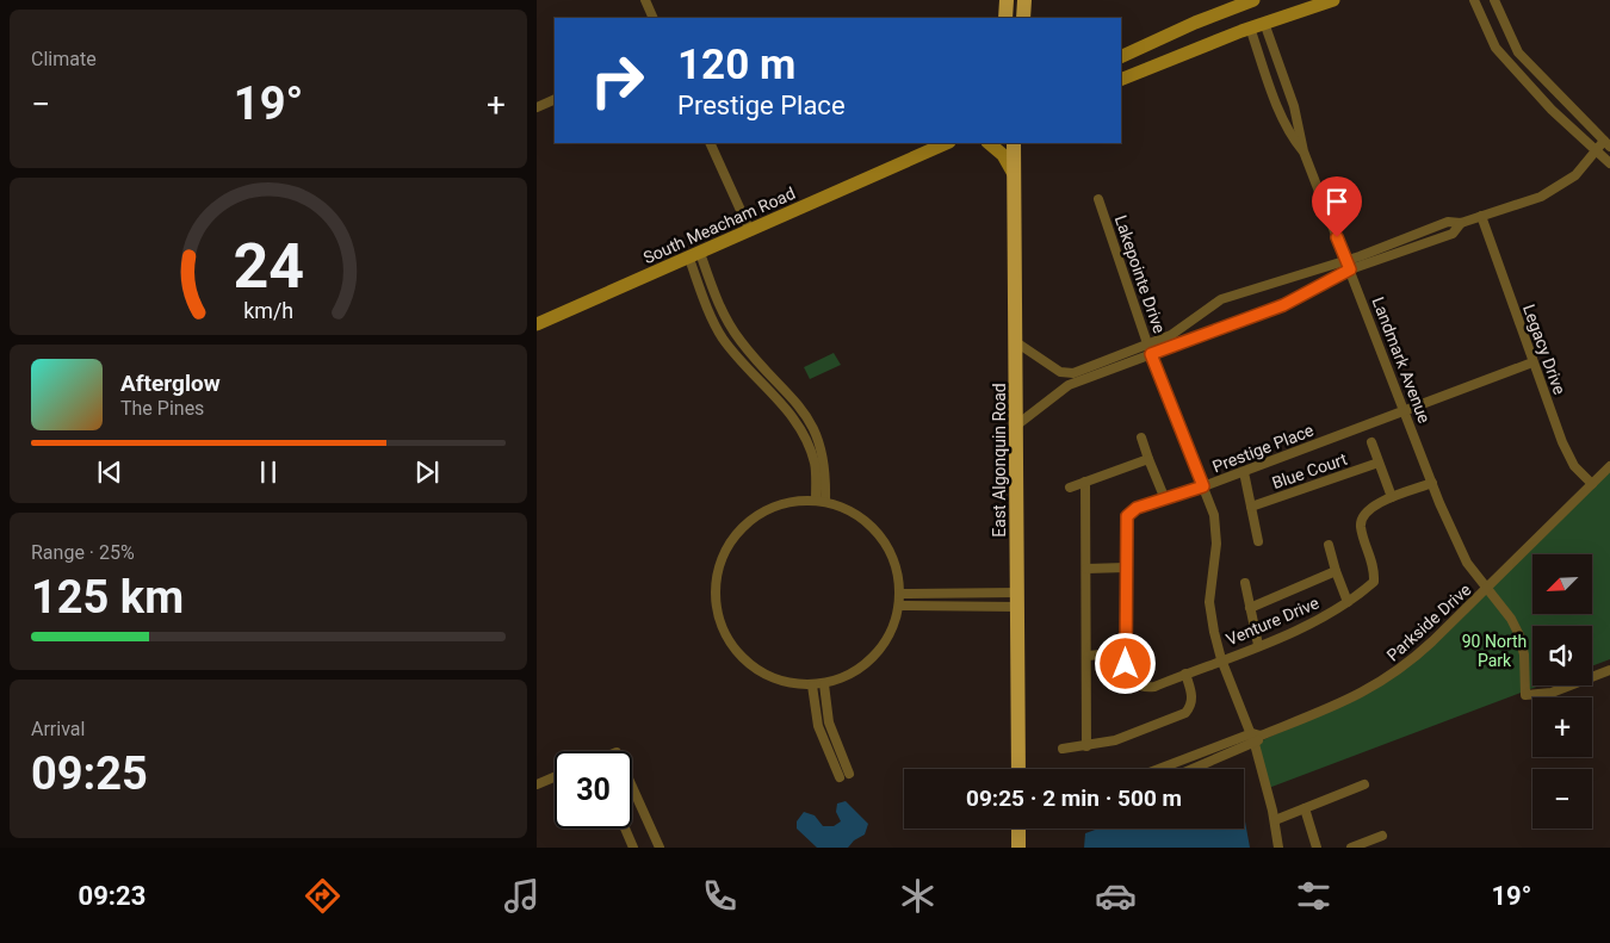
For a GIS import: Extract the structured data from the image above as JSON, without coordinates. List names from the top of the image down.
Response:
{
  "streets": {
    "main road": ["South Meacham Road", "East Algonquin Road"],
    "street": [
      "Lakepointe Drive",
      "Legacy Drive",
      "Landmark Avenue",
      "Prestige Place",
      "Blue Court",
      "Venture Drive",
      "Parkside Drive"
    ]
  },
  "crossings": [
    ["Lakepointe Drive", "Prestige Place"],
    ["Lakepointe Drive", "Venture Drive"],
    ["Lakepointe Drive", "Parkside Drive"],
    ["Legacy Drive", "Prestige Place"],
    ["Legacy Drive", "Parkside Drive"],
    ["Landmark Avenue", "Prestige Place"],
    ["Landmark Avenue", "Venture Drive"],
    ["Landmark Avenue", "Parkside Drive"]
  ],
  "parks": ["90 North Park"],
  "north": "bottom left",
  "page": {
    "tile": [
      "Climate",
      ["Range · 25%", "125 km"],
      ["Arrival", "09:25"]
    ],
    "turn": ["120 m", "Prestige Place"],
    "heat": ["−", "19°", "+"],
    "song": ["Afterglow", "The Pines"],
    "map_buttons": ["+", "−"],
    "limit": "30",
    "trip": "09:25 · 2 min · 500 m",
    "tabs": ["09:23", "19°"],
    "gauge": ["24", "km/h"]
  }
}
